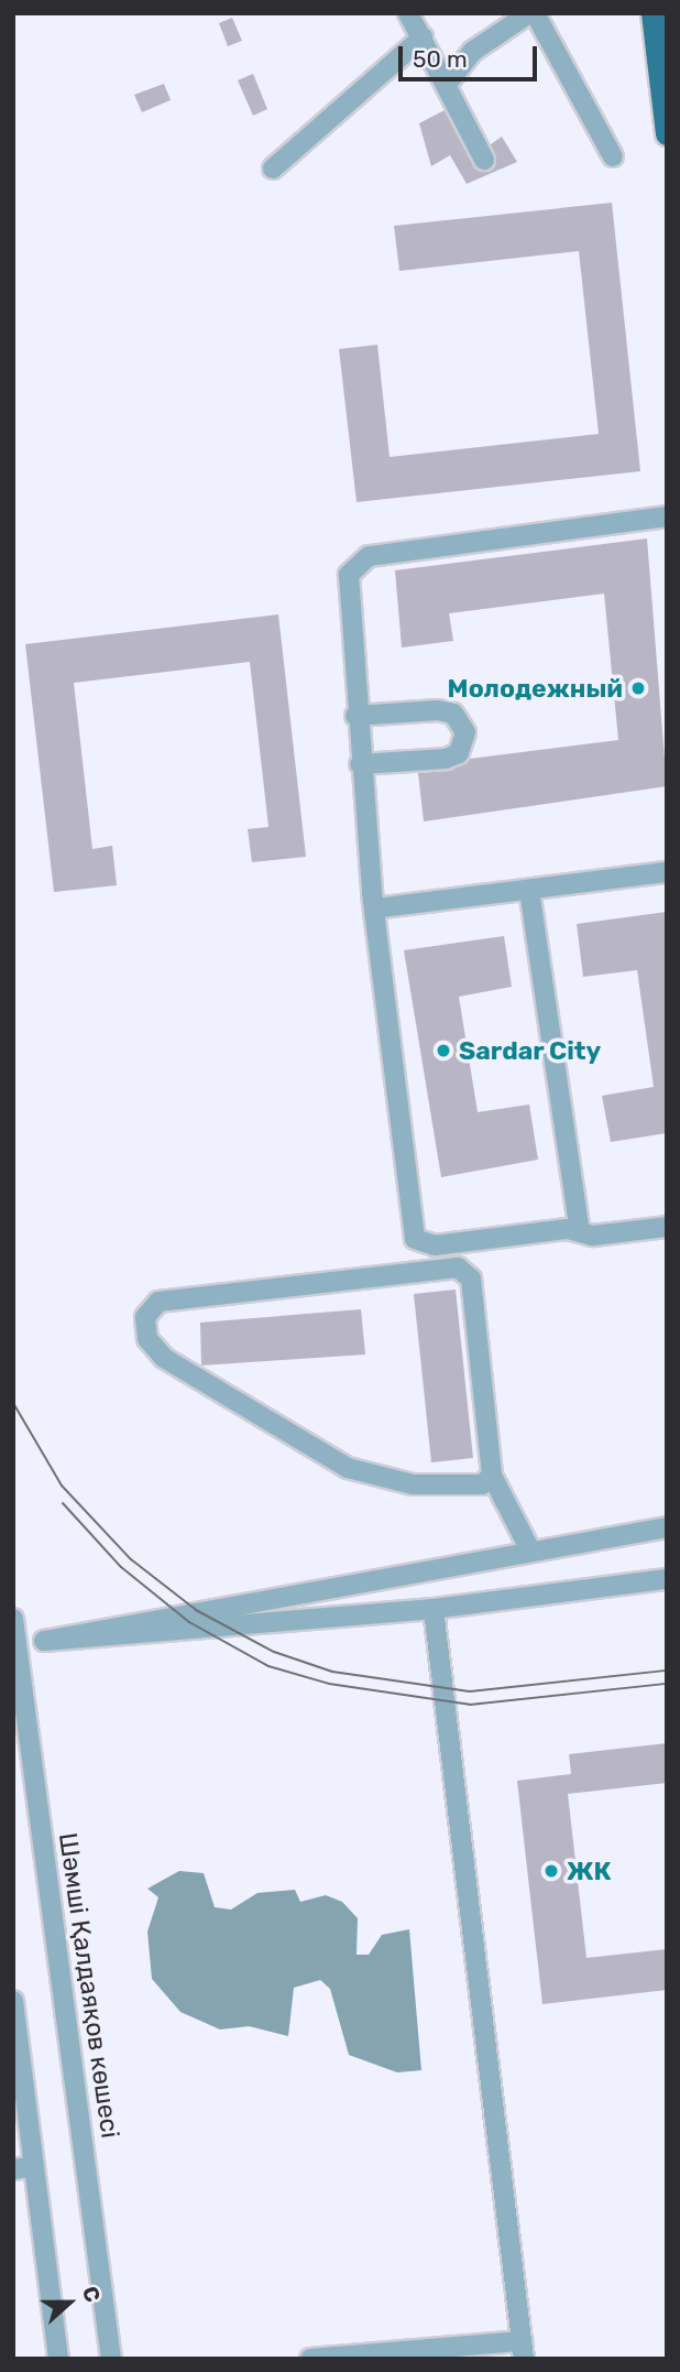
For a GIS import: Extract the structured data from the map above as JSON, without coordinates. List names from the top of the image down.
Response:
{
  "streets": {
    "street": ["Шәмші Қалдаяқов көшесі"]
  },
  "places": ["Молодежный", "Sardar City", "ЖК"],
  "scale_bar": "50 m",
  "north": "right"
}
